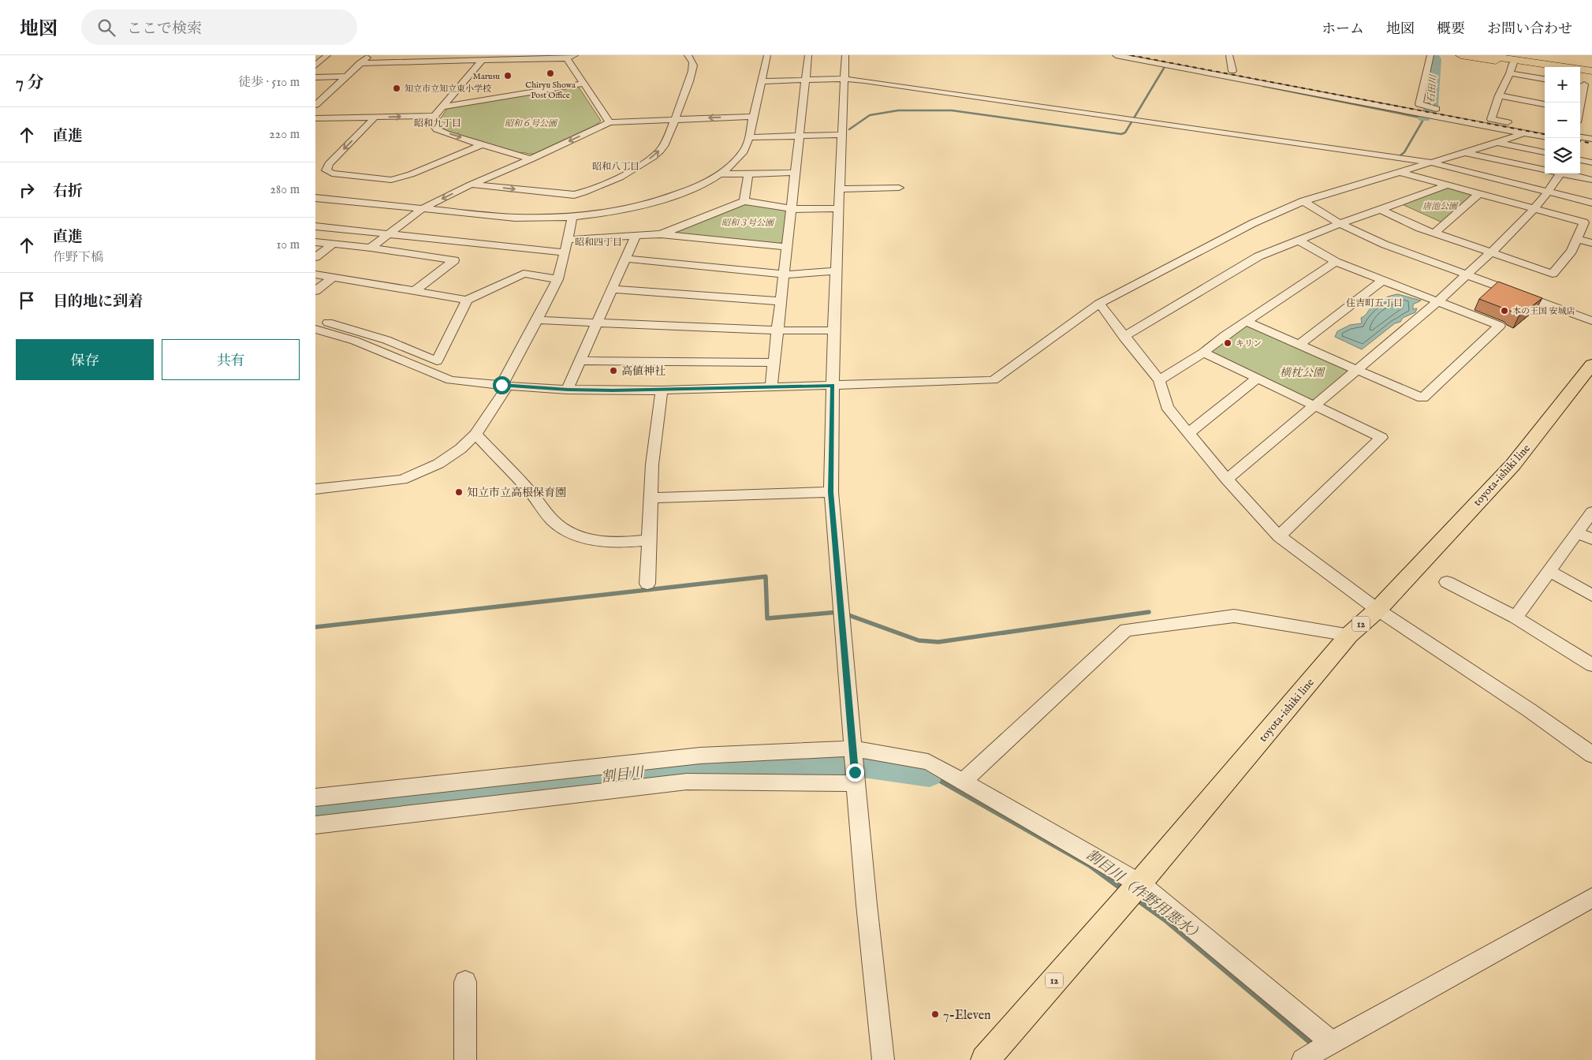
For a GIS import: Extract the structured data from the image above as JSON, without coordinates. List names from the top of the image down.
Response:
{
  "streets": {
    "main road": ["toyota-ishiki line", "12"]
  },
  "districts": [
    "昭和九丁目",
    "昭和八丁目",
    "昭和四丁目",
    "住吉町五丁目"
  ],
  "water": ["石田川", "割目川", "割目川（作野用悪水）"],
  "parks": [
    "昭和６号公園",
    "唐池公園",
    "昭和３号公園",
    "横枕公園"
  ],
  "places": [
    "Chiryu Showa Post Office",
    "Marusu",
    "知立市立知立東小学校",
    "本の王国 安城店",
    "キリン",
    "高値神社",
    "知立市立高根保育園",
    "7-Eleven"
  ],
  "page": {
    "header": "地図",
    "search": "ここで検索",
    "nav": [
      "ホーム",
      "地図",
      "概要",
      "お問い合わせ"
    ],
    "heading": ["7 分", "徒歩 · 510 m"],
    "map_buttons": ["+", "−"],
    "list": [
      ["直進", "220 m"],
      ["右折", "280 m"],
      ["直進", "作野下橋", "10 m"],
      "目的地に到着"
    ],
    "buttons": ["保存", "共有"]
  }
}
